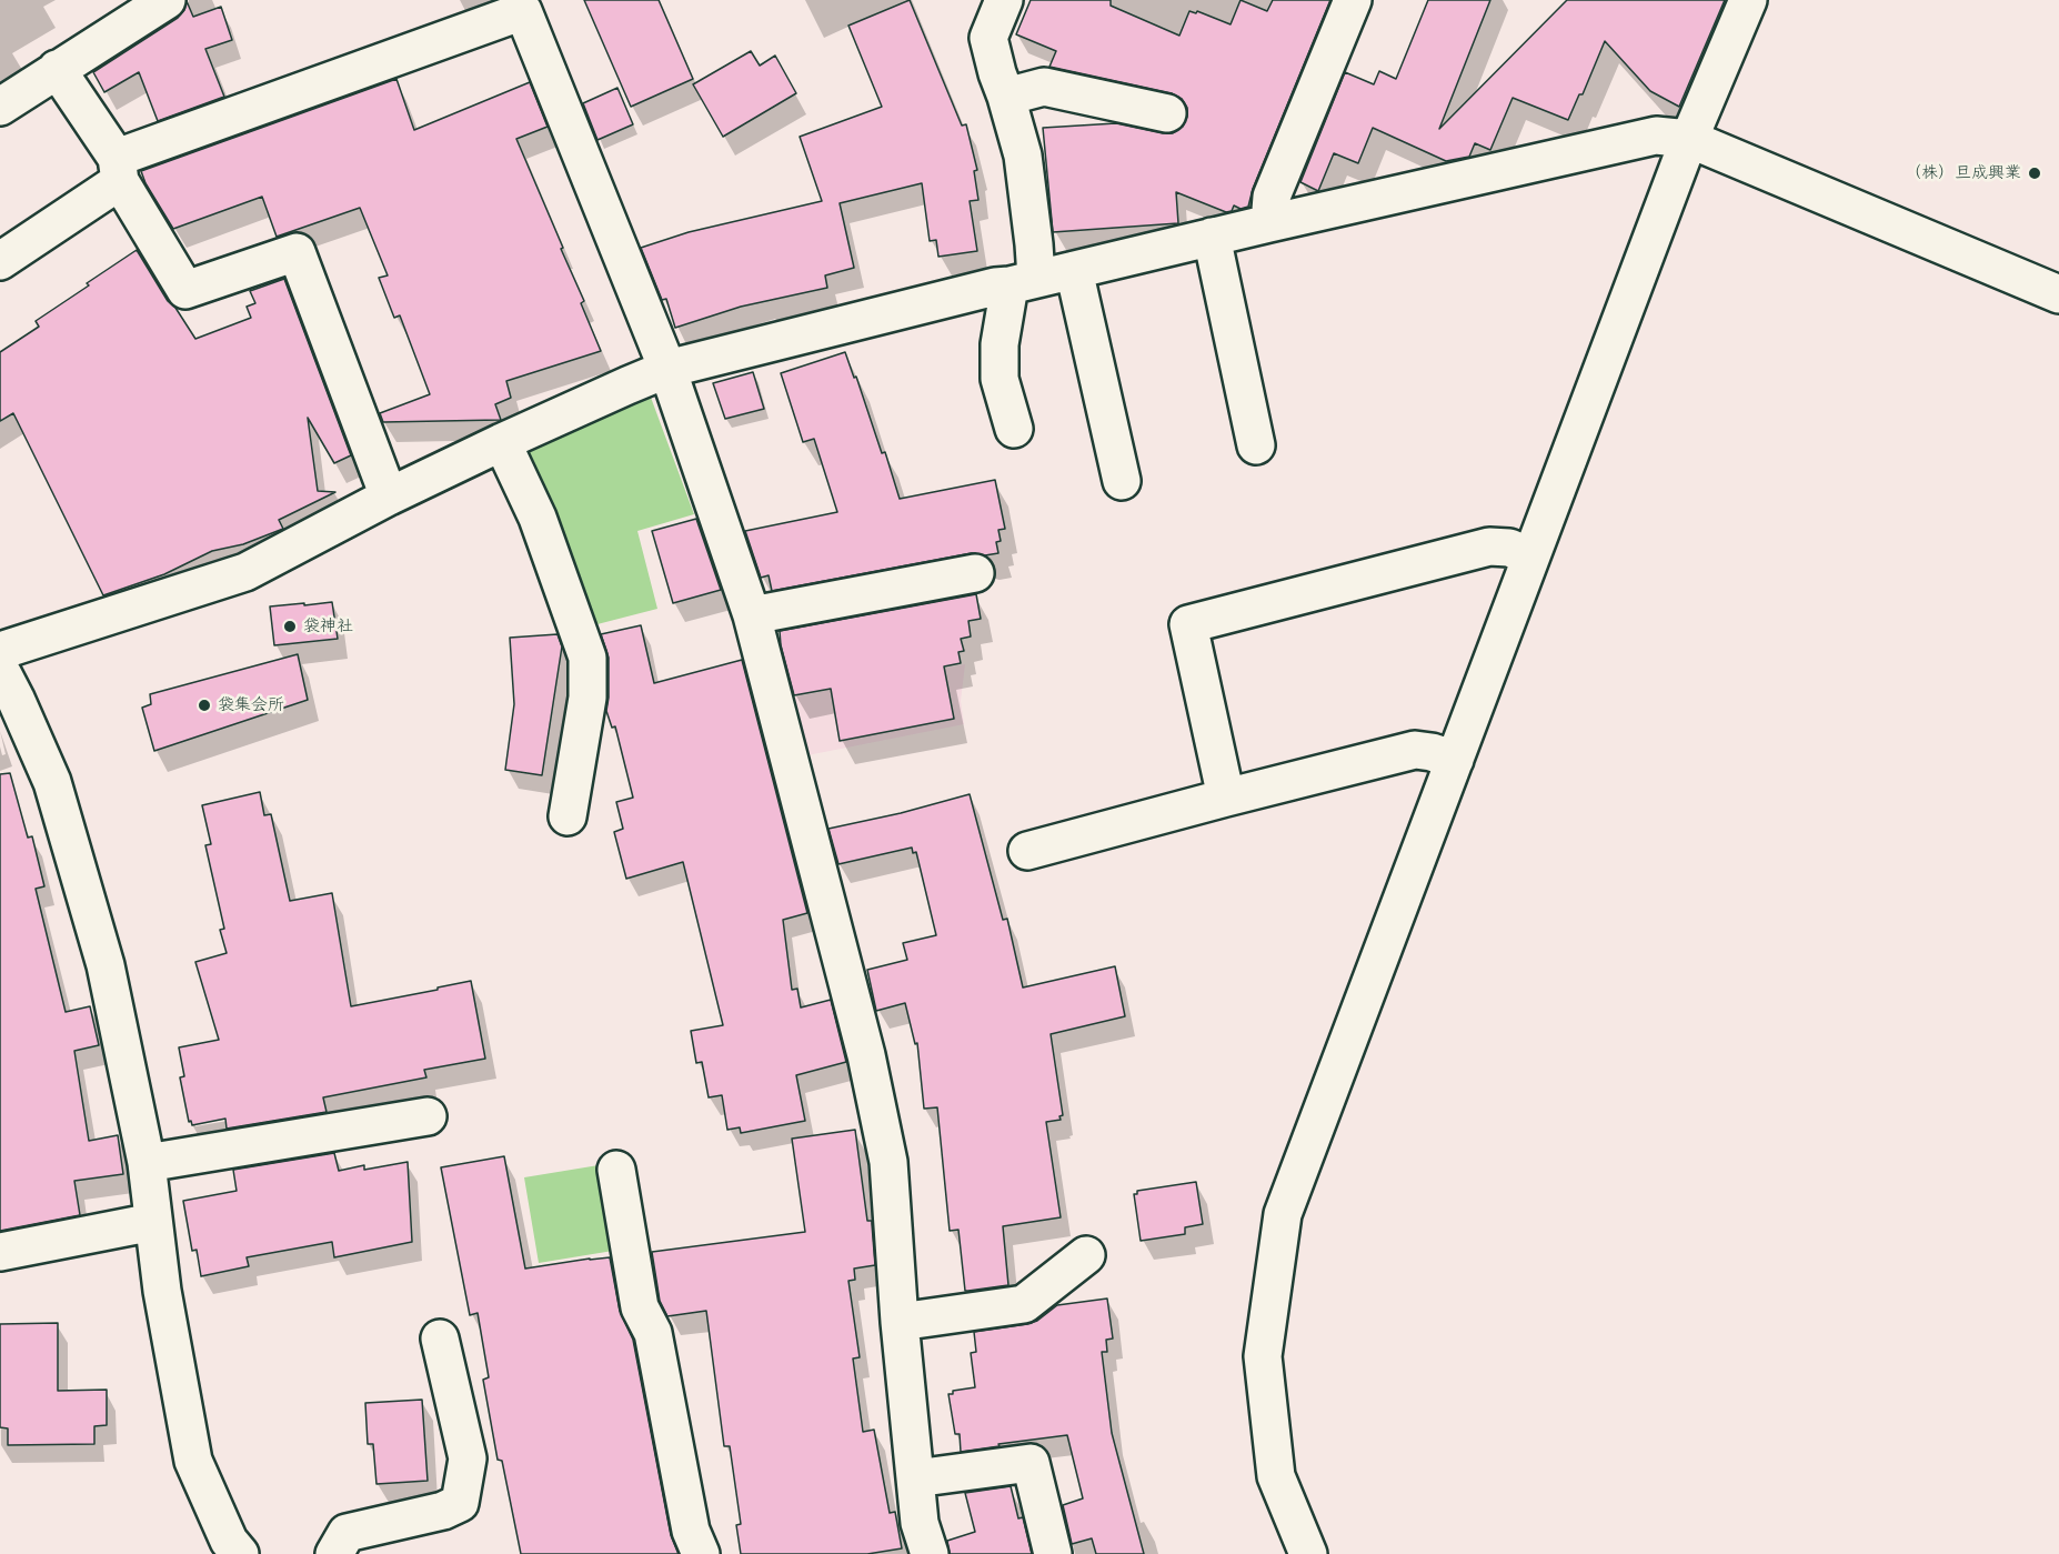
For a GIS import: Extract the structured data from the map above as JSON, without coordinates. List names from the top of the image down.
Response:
{
  "places": ["（株）旦成興業", "袋神社", "袋集会所"]
}
